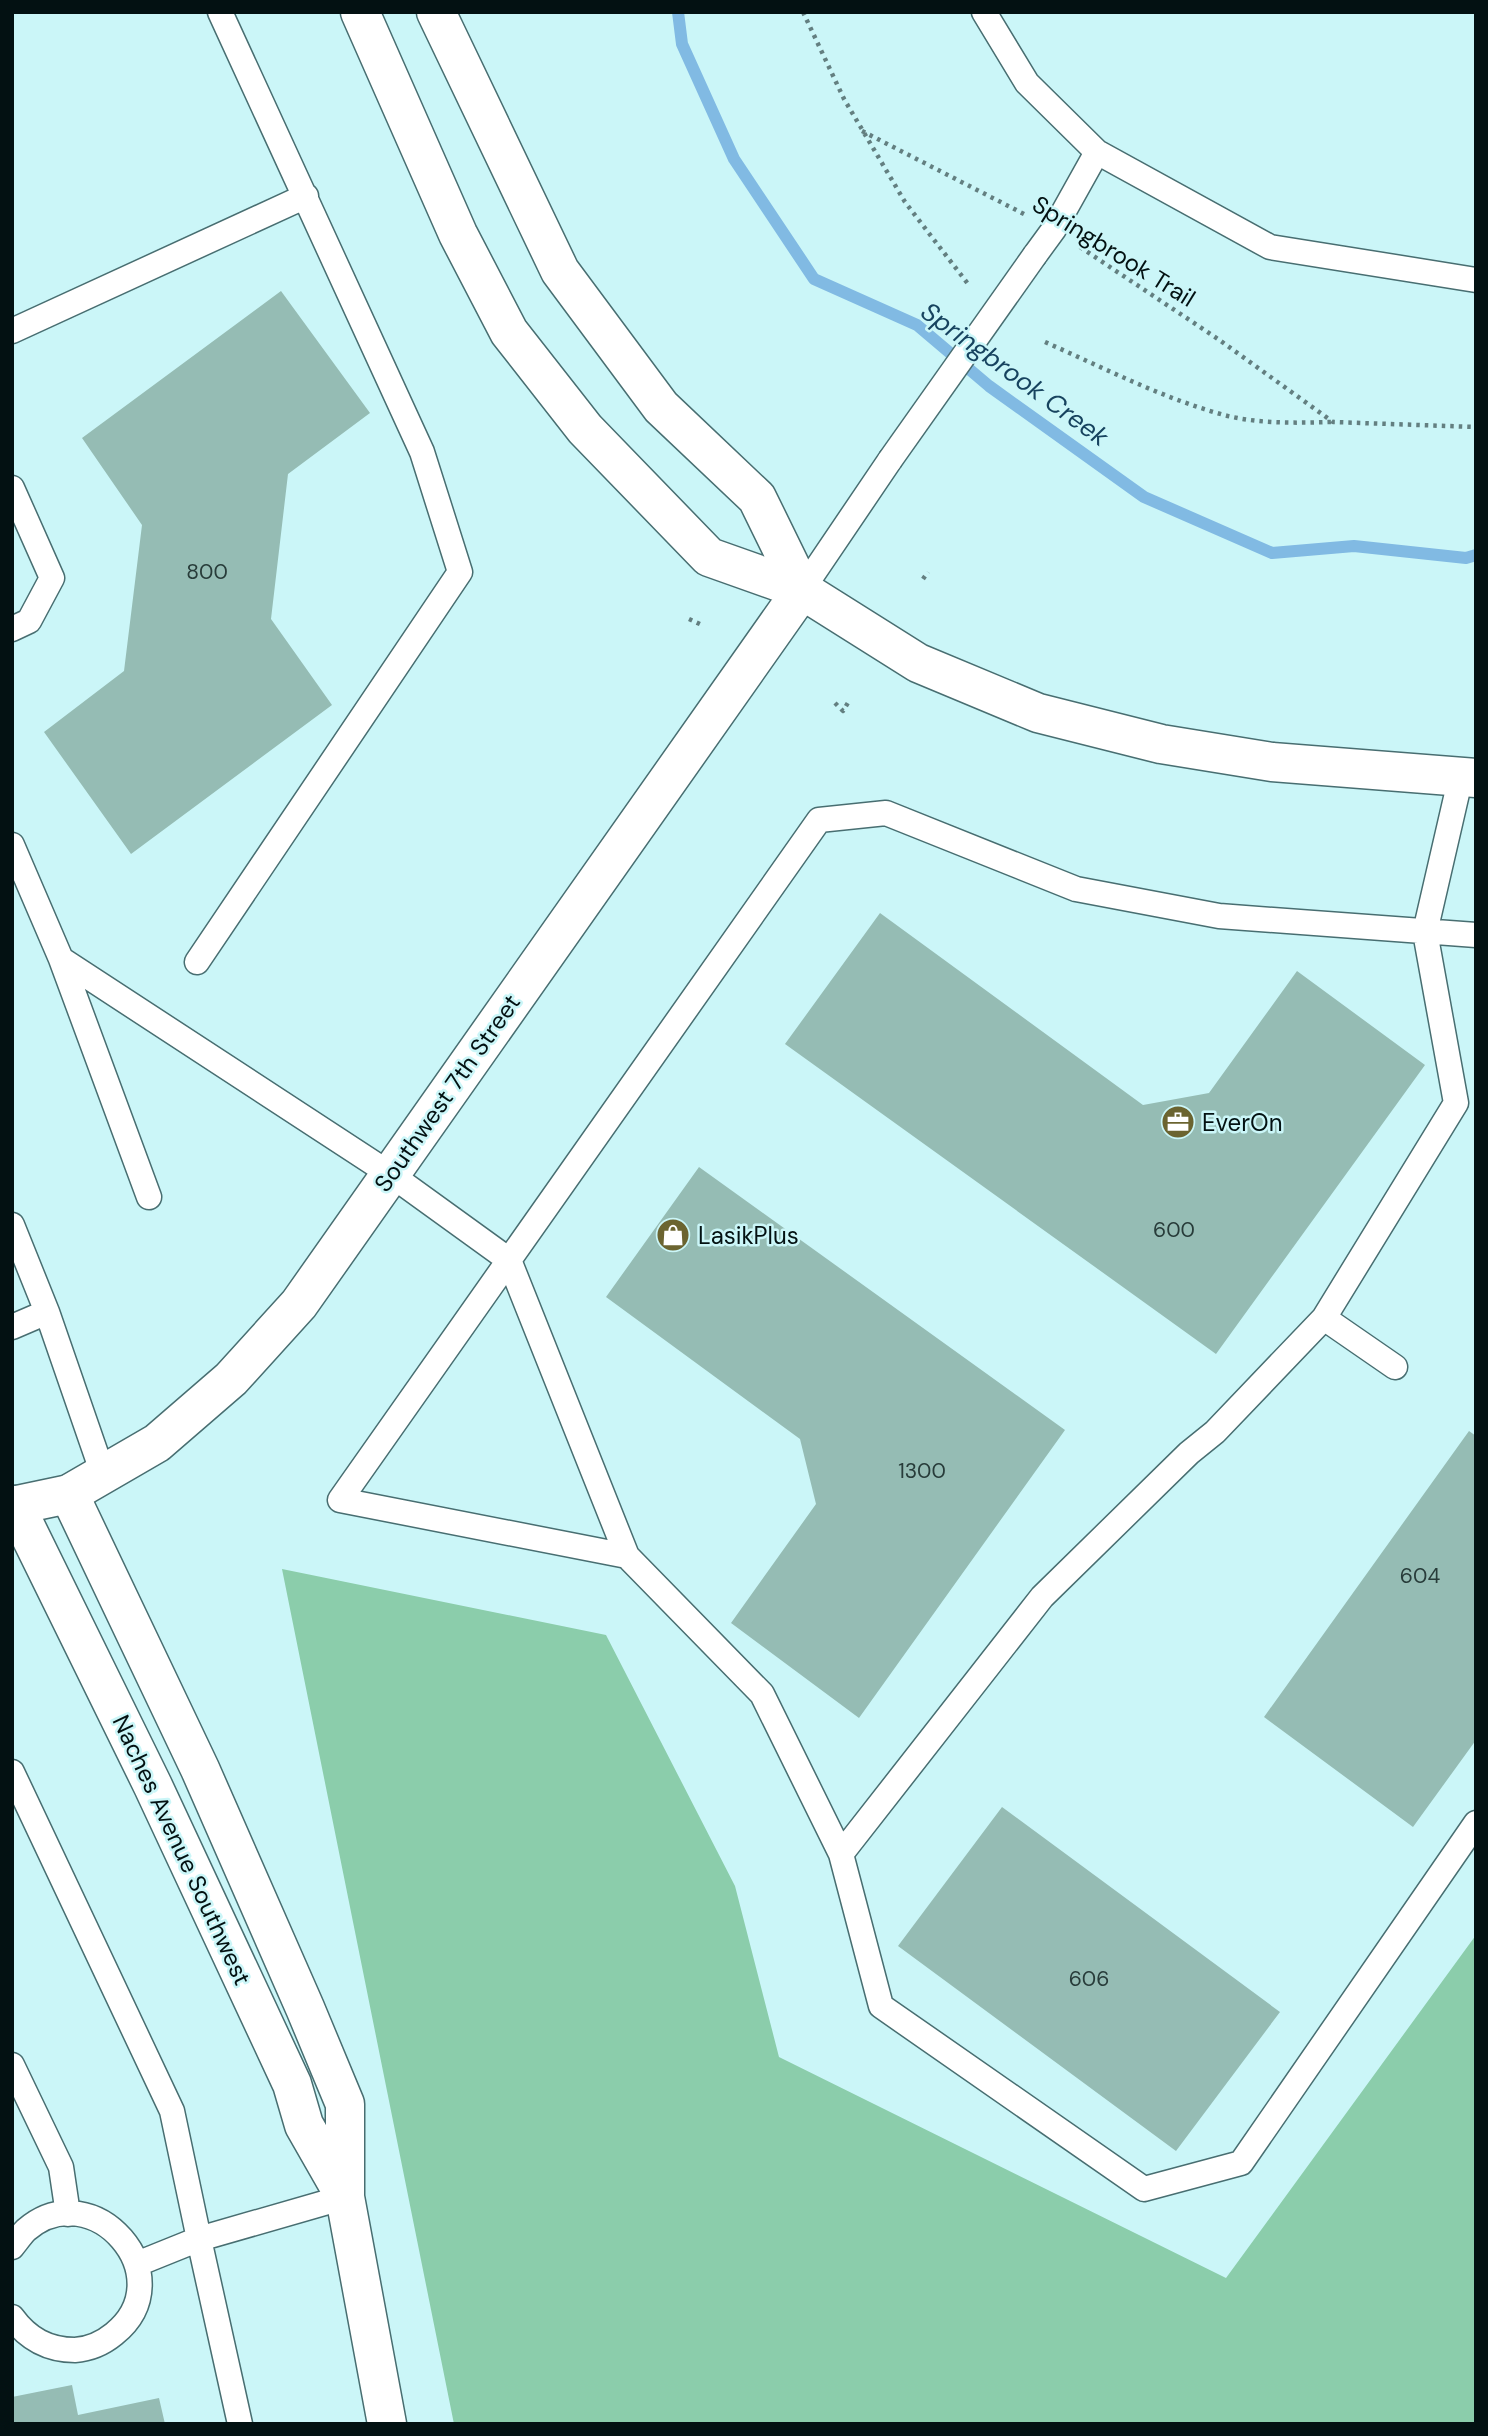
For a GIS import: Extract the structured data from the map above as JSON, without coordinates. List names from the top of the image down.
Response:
{
  "streets": {
    "street": ["Southwest 7th Street", "Naches Avenue Southwest"],
    "path": ["Springbrook Trail"]
  },
  "crossings": [
    ["Southwest 7th Street", "Naches Avenue Southwest"]
  ],
  "water": ["Springbrook Creek"],
  "places": {
    "office": ["EverOn"],
    "shop": ["LasikPlus"]
  },
  "house_numbers": [
    "800",
    "600",
    "1300",
    "604",
    "606"
  ]
}
